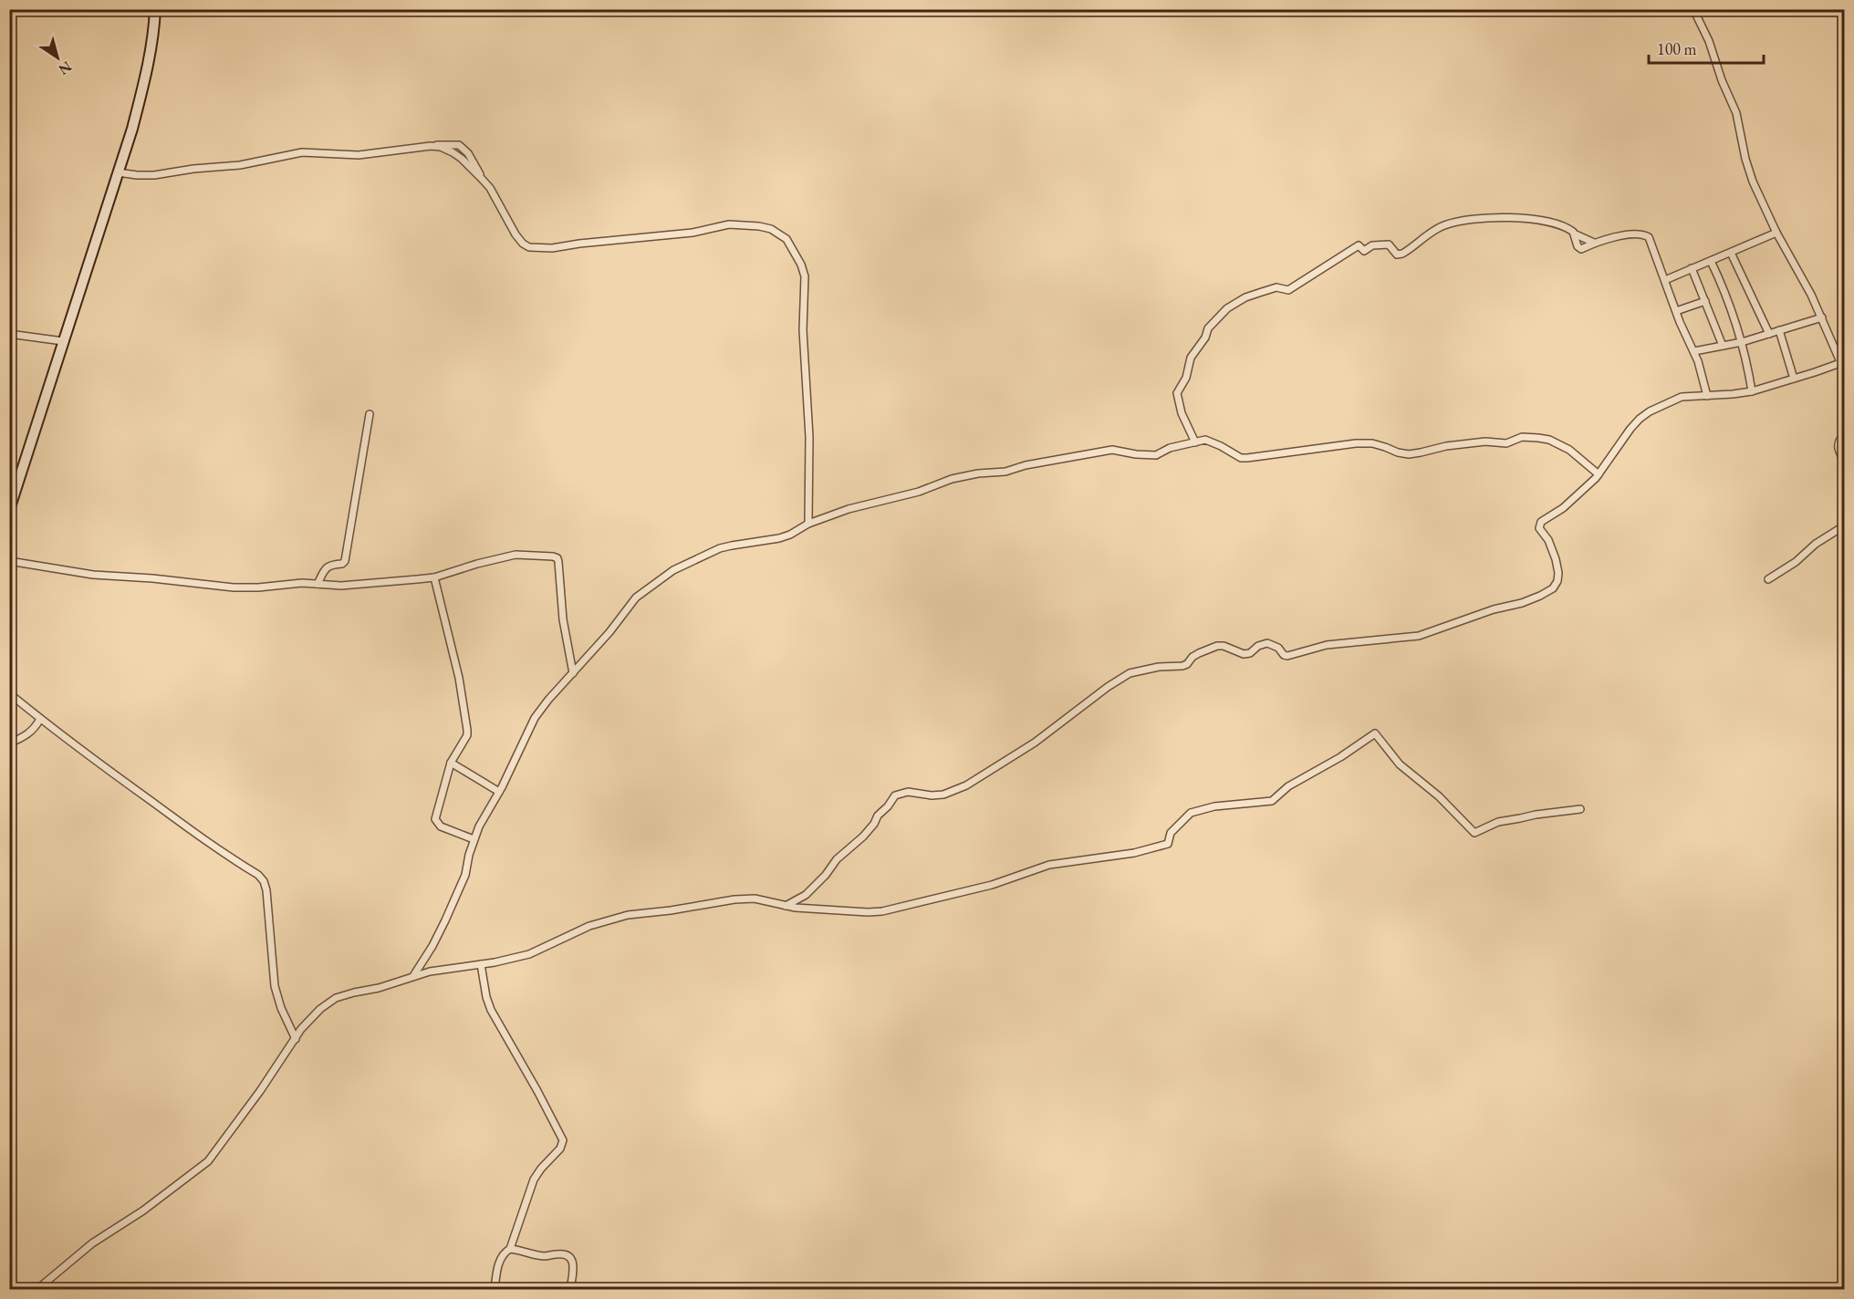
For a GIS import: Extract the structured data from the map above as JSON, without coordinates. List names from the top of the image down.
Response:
{
  "scale_bar": "100 m",
  "north": "bottom right"
}
